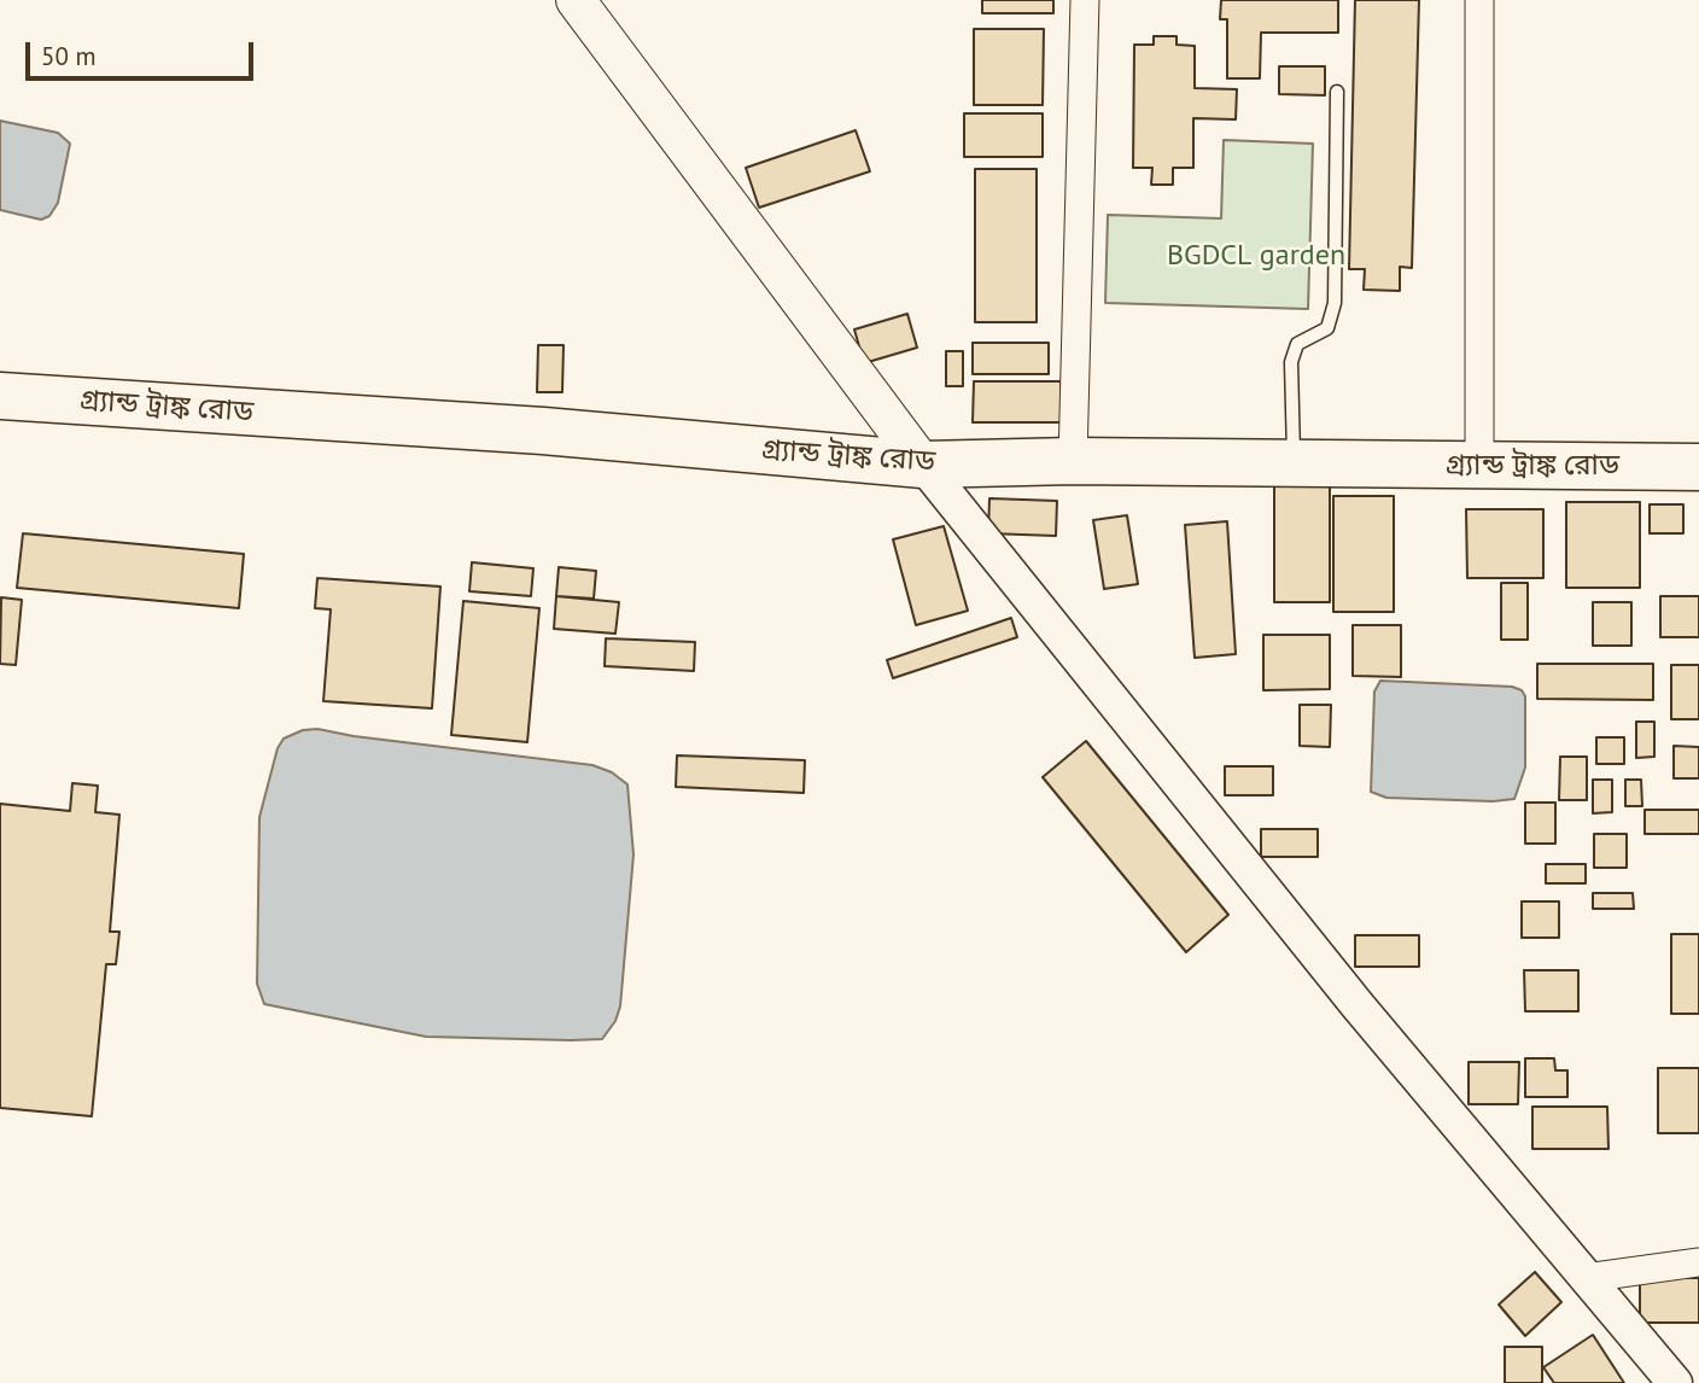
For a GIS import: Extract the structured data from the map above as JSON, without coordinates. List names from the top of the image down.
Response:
{
  "streets": {
    "highway": ["গ্র্যান্ড ট্রাঙ্ক রোড"]
  },
  "parks": ["BGDCL garden"],
  "scale_bar": "50 m"
}
